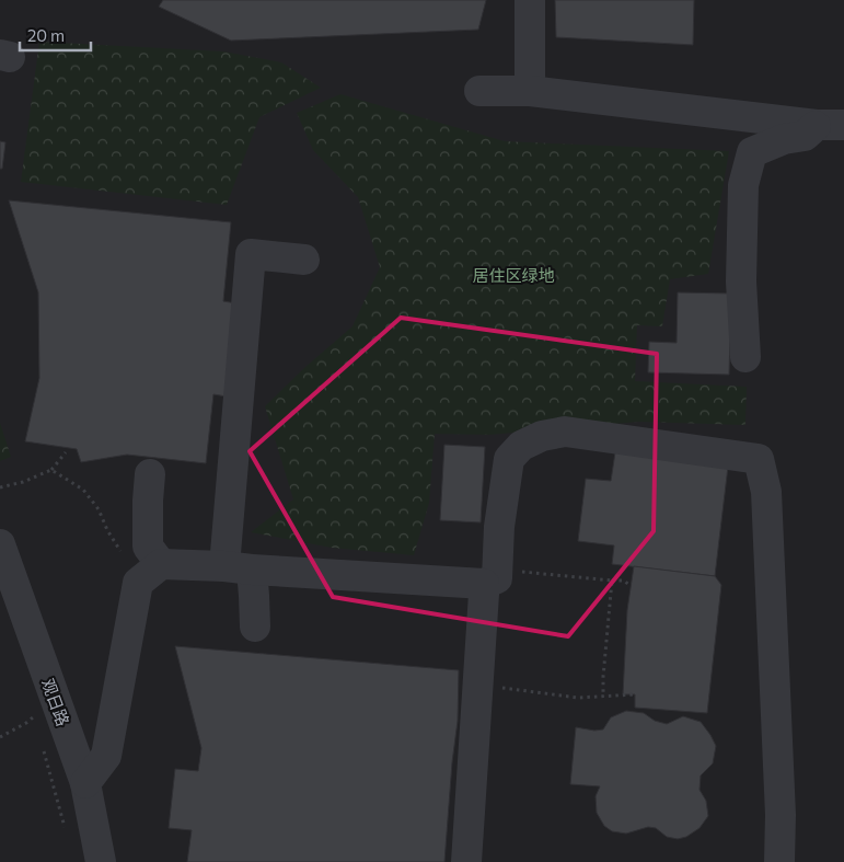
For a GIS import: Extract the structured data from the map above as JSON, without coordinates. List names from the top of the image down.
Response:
{
  "streets": {
    "street": ["观日路"]
  },
  "parks": ["居住区绿地"],
  "scale_bar": "20 m"
}
